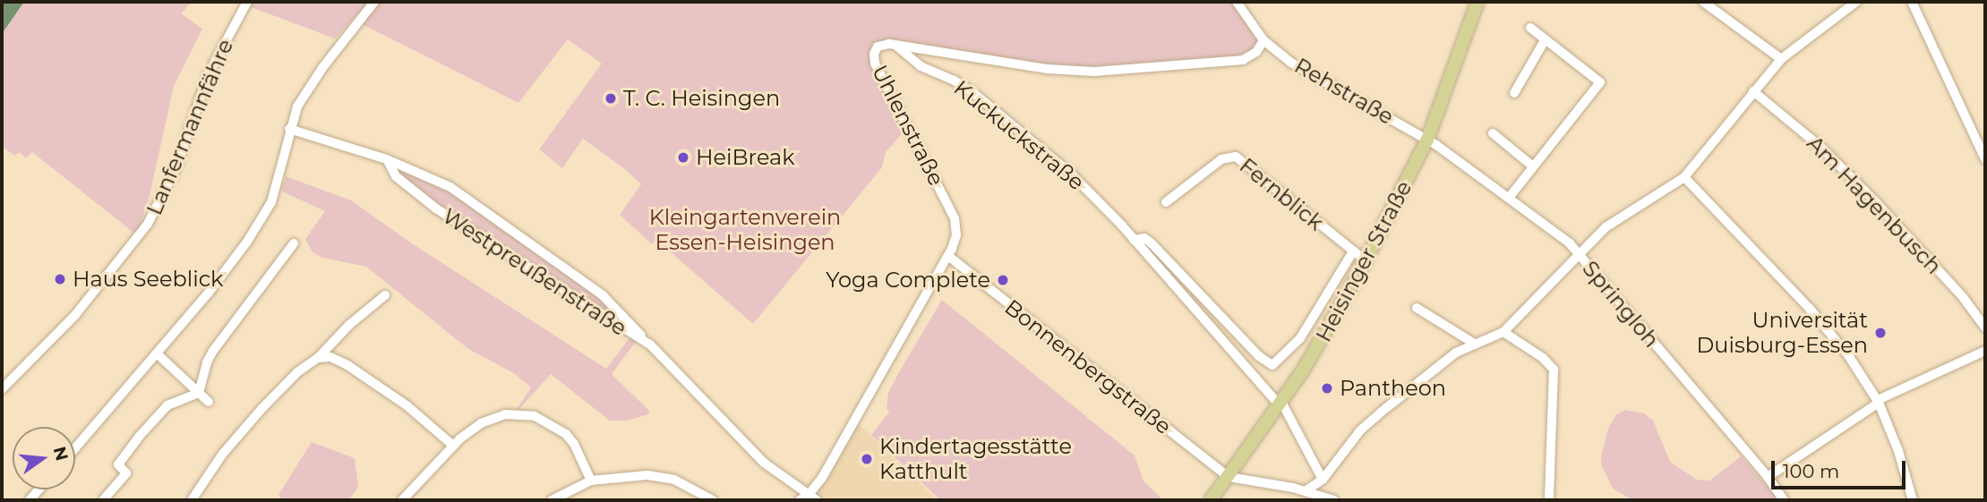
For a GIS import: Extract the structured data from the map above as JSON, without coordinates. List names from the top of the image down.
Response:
{
  "streets": {
    "main road": ["Heisinger Straße"],
    "street": [
      "Rehstraße",
      "Uhlenstraße",
      "Lanfermannfähre",
      "Kuckuckstraße",
      "Fernblick",
      "Am Hagenbusch",
      "Westpreußenstraße",
      "Springloh",
      "Bonnenbergstraße"
    ]
  },
  "crossings": [
    ["Rehstraße", "Uhlenstraße"],
    ["Rehstraße", "Heisinger Straße"],
    ["Rehstraße", "Springloh"],
    ["Uhlenstraße", "Kuckuckstraße"],
    ["Uhlenstraße", "Westpreußenstraße"],
    ["Uhlenstraße", "Bonnenbergstraße"],
    ["Kuckuckstraße", "Heisinger Straße"],
    ["Fernblick", "Heisinger Straße"],
    ["Heisinger Straße", "Springloh"],
    ["Heisinger Straße", "Bonnenbergstraße"]
  ],
  "parks": ["Kleingartenverein Essen-Heisingen"],
  "places": [
    "T. C. Heisingen",
    "HeiBreak",
    "Haus Seeblick",
    "Yoga Complete",
    "Universität Duisburg-Essen",
    "Pantheon",
    "Kindertagesstätte Katthult"
  ],
  "scale_bar": "100 m",
  "north": "right"
}
